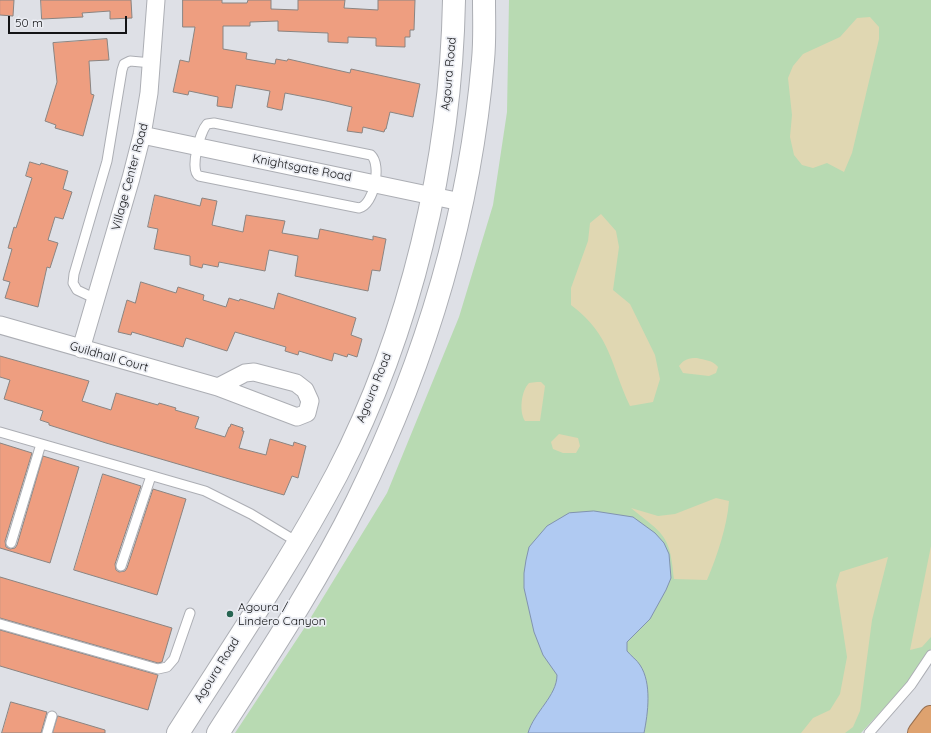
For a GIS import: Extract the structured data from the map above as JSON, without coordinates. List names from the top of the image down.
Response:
{
  "streets": {
    "main road": ["Agoura Road"],
    "street": ["Knightsgate Road", "Village Center Road", "Guildhall Court"]
  },
  "crossings": [
    ["Agoura Road", "Knightsgate Road"],
    ["Knightsgate Road", "Village Center Road"],
    ["Village Center Road", "Guildhall Court"]
  ],
  "places": ["Agoura / Lindero Canyon"],
  "scale_bar": "50 m"
}
